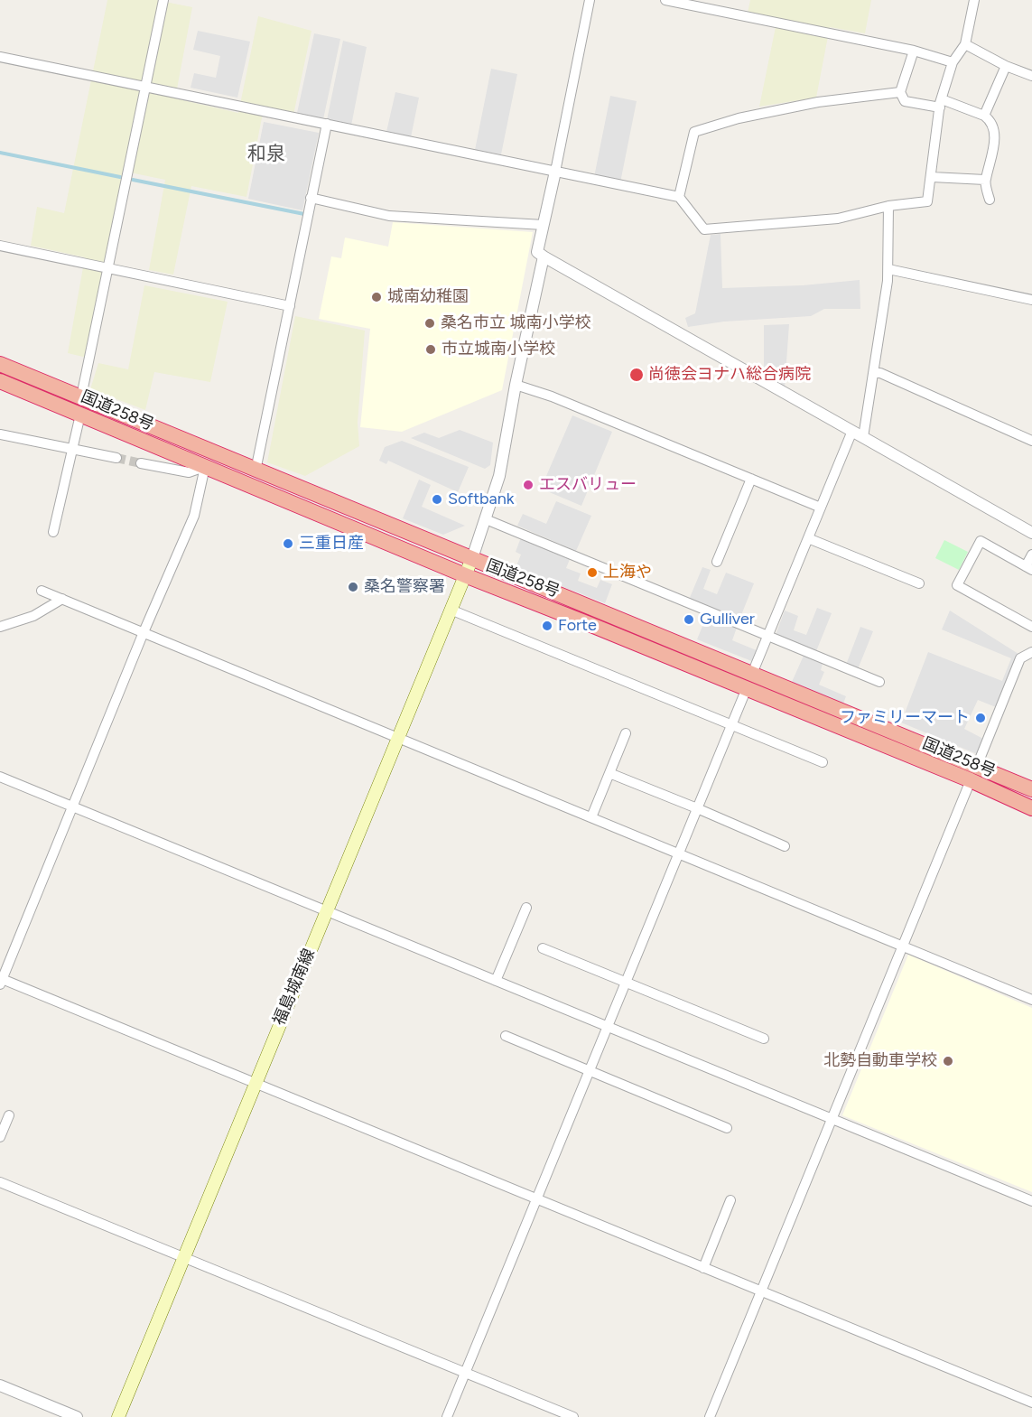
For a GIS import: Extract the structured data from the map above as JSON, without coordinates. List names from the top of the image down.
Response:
{
  "streets": {
    "highway": ["国道258号"],
    "main road": ["福島城南線"]
  },
  "crossings": [
    ["国道258号", "福島城南線"]
  ],
  "districts": ["和泉"],
  "places": [
    "城南幼稚園",
    "桑名市立 城南小学校",
    "市立城南小学校",
    "尚徳会ヨナハ総合病院",
    "エスバリュー",
    "Softbank",
    "三重日産",
    "上海や",
    "桑名警察署",
    "Gulliver",
    "Forte",
    "ファミリーマート",
    "北勢自動車学校"
  ]
}
